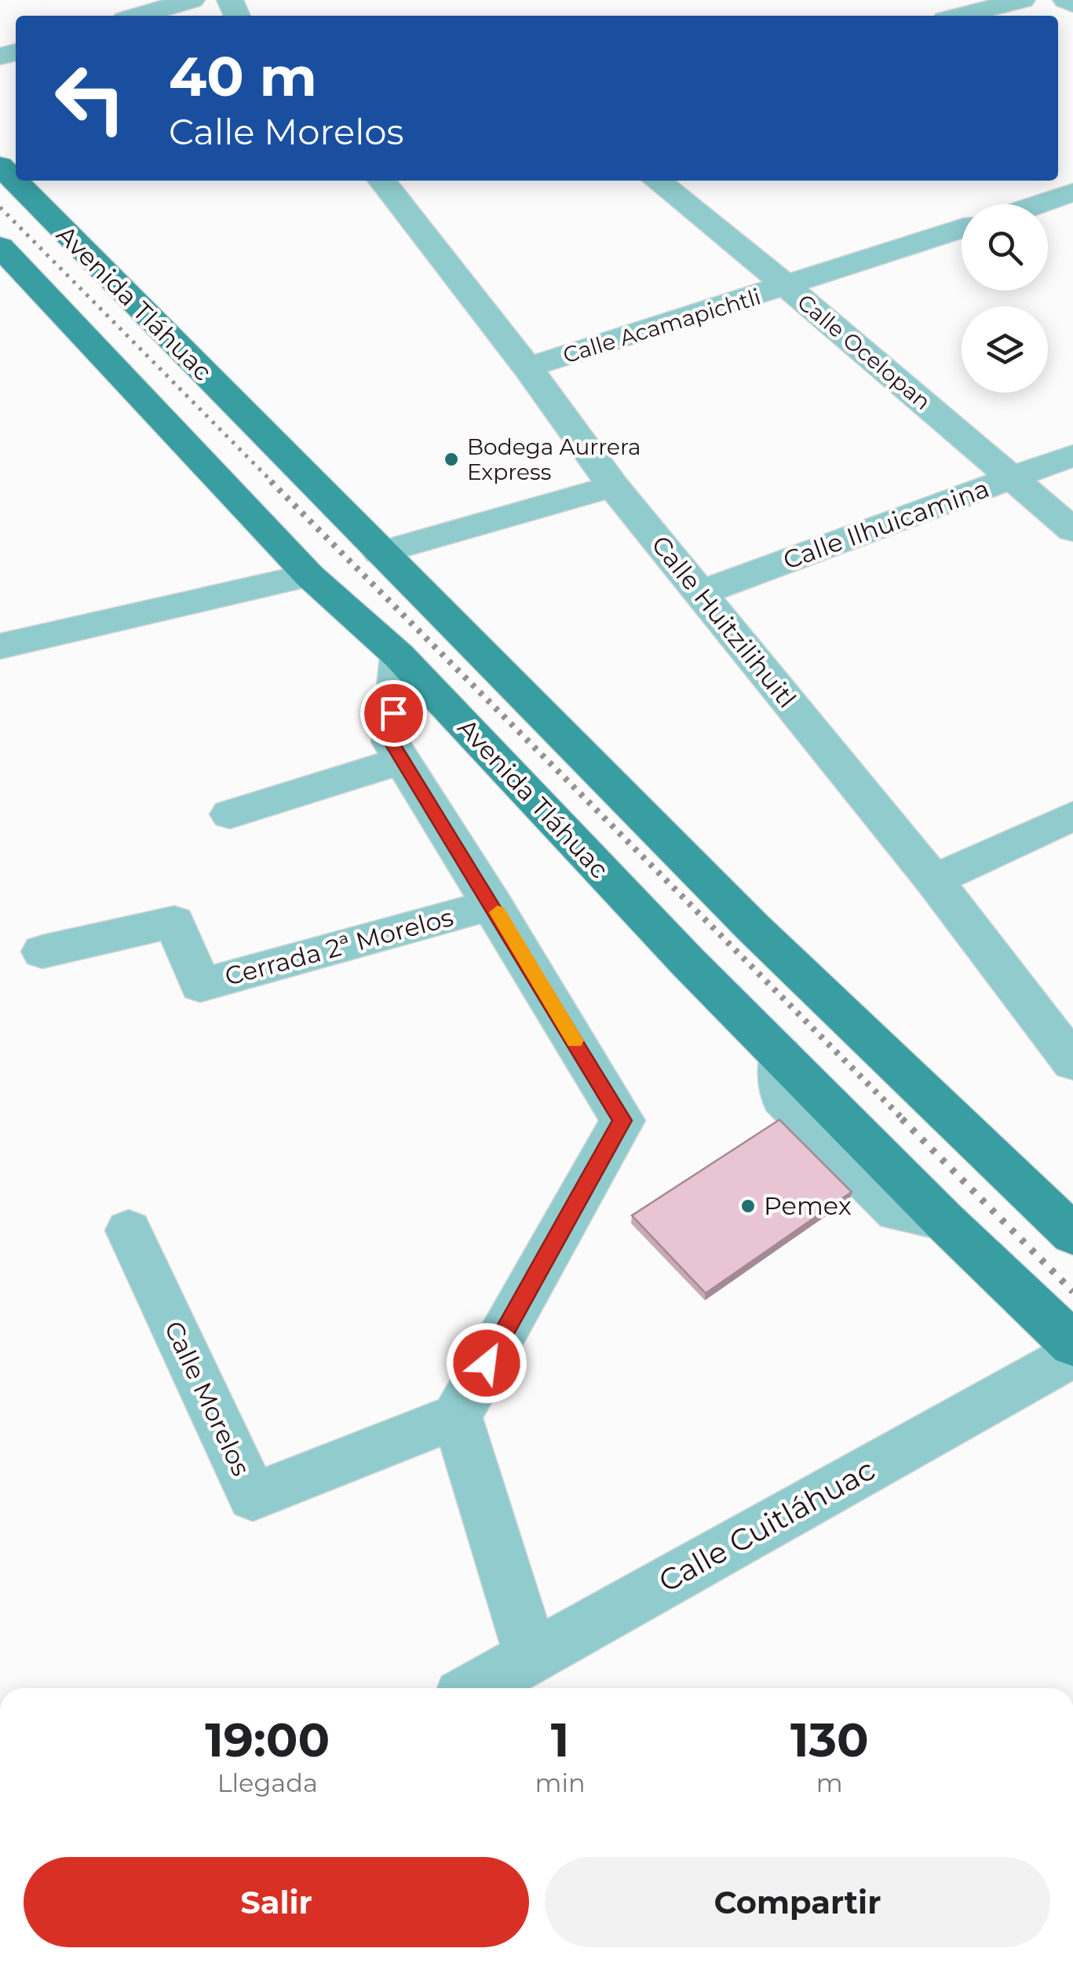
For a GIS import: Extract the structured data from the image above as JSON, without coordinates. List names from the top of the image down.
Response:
{
  "streets": {
    "main road": ["Avenida Tláhuac"],
    "street": [
      "Calle Acamapichtli",
      "Calle Ocelopan",
      "Calle Ilhuicamina",
      "Calle Huitzilihuitl",
      "Cerrada 2ª Morelos",
      "Calle Morelos",
      "Calle Cuitláhuac"
    ]
  },
  "crossings": [
    ["Calle Acamapichtli", "Calle Ocelopan"],
    ["Calle Acamapichtli", "Calle Huitzilihuitl"],
    ["Calle Ocelopan", "Calle Ilhuicamina"],
    ["Calle Ilhuicamina", "Calle Huitzilihuitl"]
  ],
  "places": ["Bodega Aurrera Express", "Pemex"],
  "page": {
    "turn": ["40 m", "Calle Morelos"],
    "eta": [
      "19:00",
      "Llegada",
      "1",
      "min",
      "130",
      "m"
    ],
    "buttons": ["Salir", "Compartir"]
  }
}
